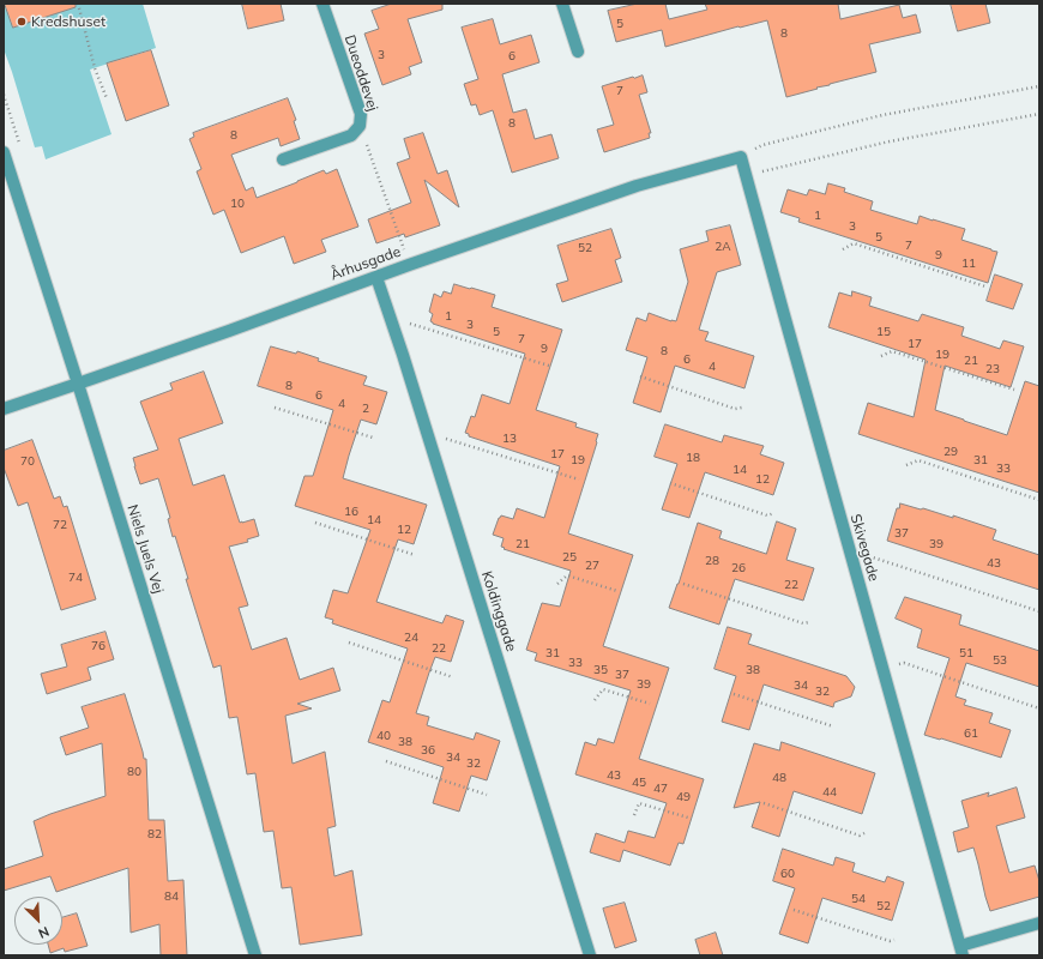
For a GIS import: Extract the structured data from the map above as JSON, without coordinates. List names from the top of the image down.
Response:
{
  "streets": {
    "street": [
      "Dueoddevej",
      "Århusgade",
      "Skivegade",
      "Niels Juels Vej",
      "Koldinggade"
    ]
  },
  "crossings": [
    ["Århusgade", "Skivegade"],
    ["Århusgade", "Niels Juels Vej"],
    ["Århusgade", "Koldinggade"]
  ],
  "places": ["Kredshuset"],
  "house_numbers": [
    "5",
    "8",
    "3",
    "6",
    "7",
    "8",
    "8",
    "10",
    "1",
    "3",
    "5",
    "7",
    "2A",
    "52",
    "9",
    "11",
    "1",
    "3",
    "5",
    "15",
    "7",
    "17",
    "9",
    "8",
    "19",
    "6",
    "21",
    "4",
    "23",
    "8",
    "6",
    "4",
    "2",
    "13",
    "29",
    "17",
    "18",
    "19",
    "31",
    "70",
    "33",
    "14",
    "12",
    "16",
    "14",
    "72",
    "12",
    "37",
    "21",
    "39",
    "25",
    "28",
    "43",
    "27",
    "26",
    "74",
    "22",
    "24",
    "76",
    "22",
    "31",
    "51",
    "53",
    "33",
    "35",
    "38",
    "37",
    "39",
    "34",
    "32",
    "61",
    "40",
    "38",
    "36",
    "34",
    "32",
    "80",
    "43",
    "48",
    "45",
    "47",
    "44",
    "49",
    "82",
    "60",
    "84",
    "54",
    "52"
  ],
  "north": "bottom right"
}
